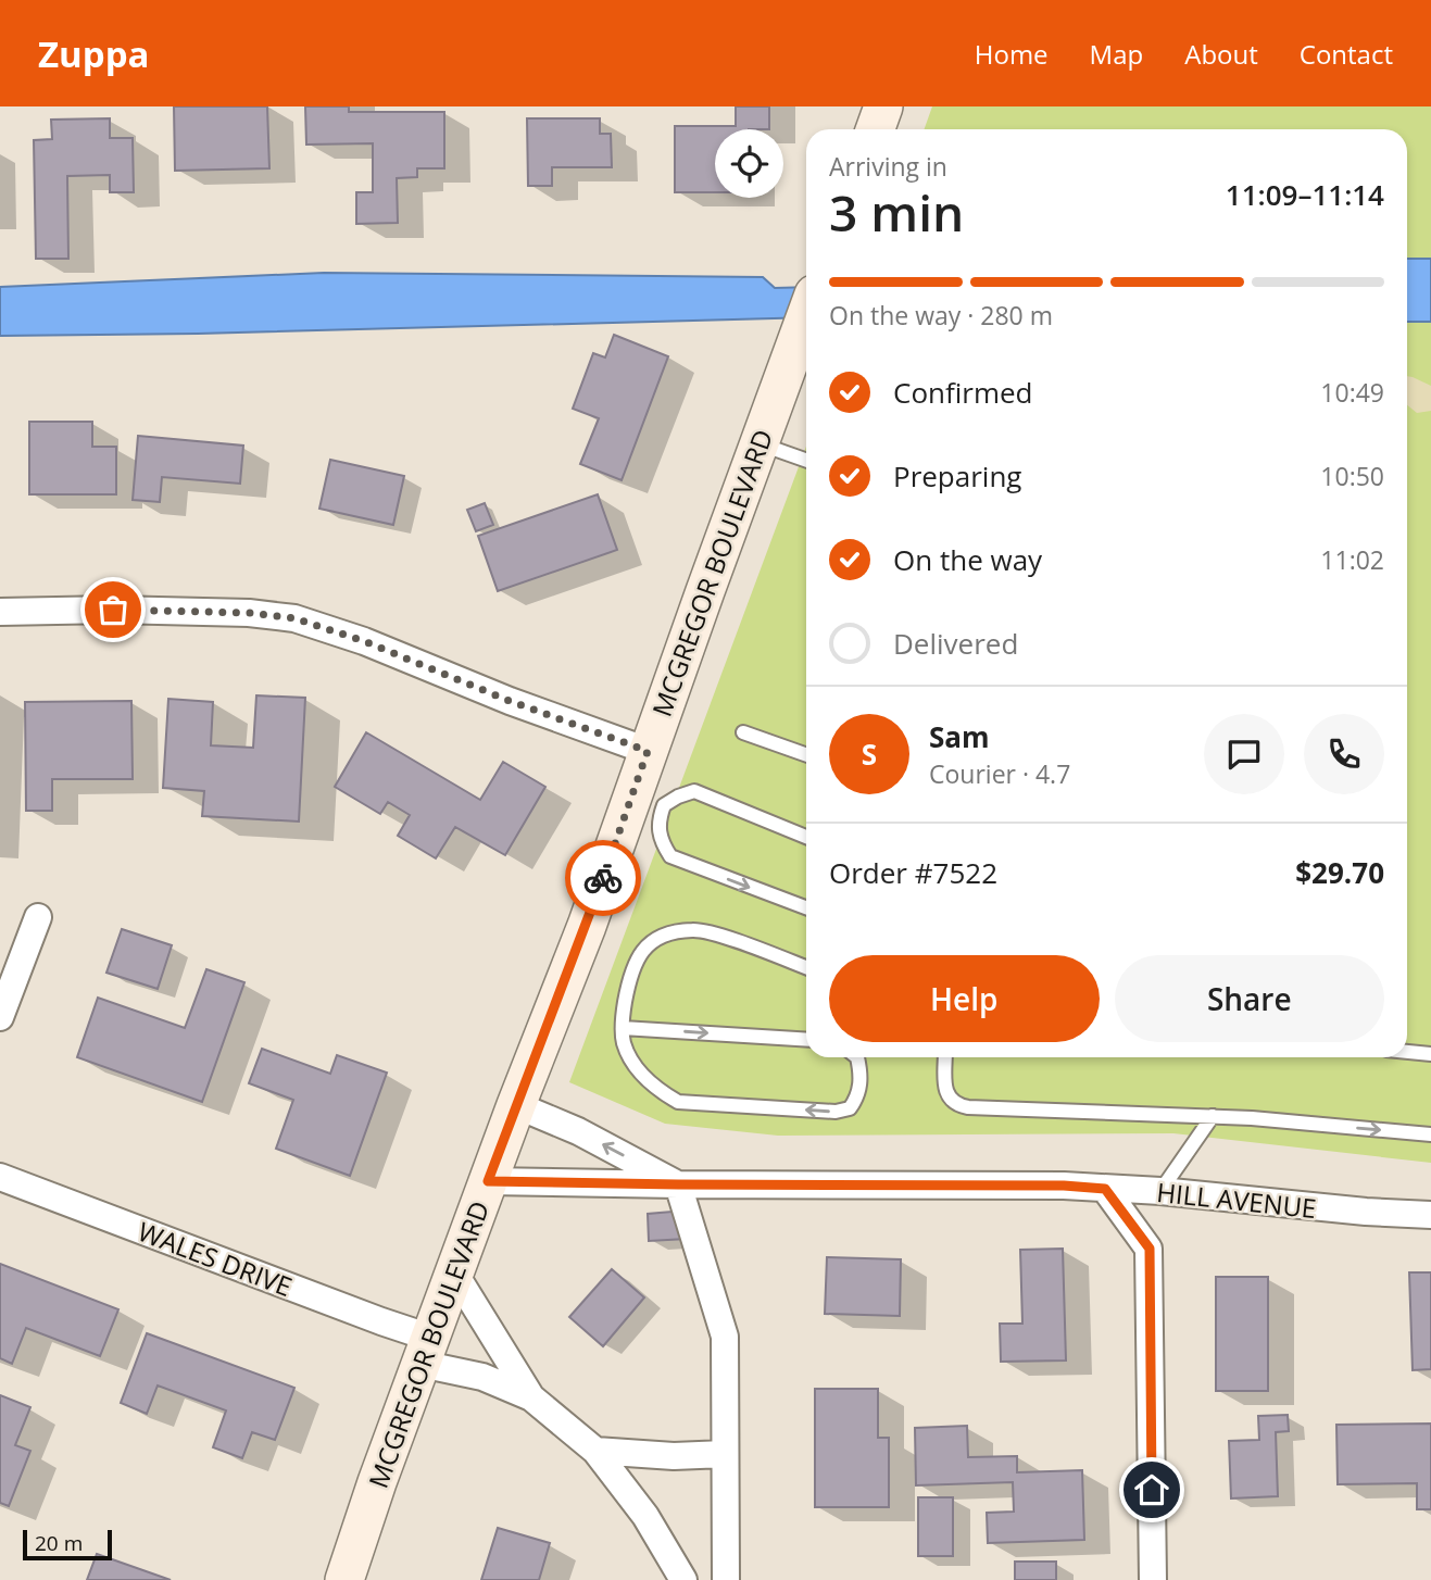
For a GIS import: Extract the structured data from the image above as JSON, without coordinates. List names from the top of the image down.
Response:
{
  "streets": {
    "main road": ["MCGREGOR BOULEVARD"],
    "street": ["HILL AVENUE", "WALES DRIVE"]
  },
  "crossings": [
    ["MCGREGOR BOULEVARD", "HILL AVENUE"],
    ["MCGREGOR BOULEVARD", "WALES DRIVE"]
  ],
  "scale_bar": "20 m",
  "page": {
    "header": "Zuppa",
    "nav": [
      "Home",
      "Map",
      "About",
      "Contact"
    ],
    "heading": ["3 min", "Arriving in", "11:09–11:14"],
    "panel": [
      "Sam",
      "Courier · 4.7",
      "Order #7522",
      "$29.70"
    ],
    "bar": "On the way · 280 m",
    "list": [
      ["Confirmed", "10:49"],
      ["Preparing", "10:50"],
      ["On the way", "11:02"],
      "Delivered"
    ],
    "round": "S",
    "buttons": ["Help", "Share"],
    "scale": "20 m"
  }
}
